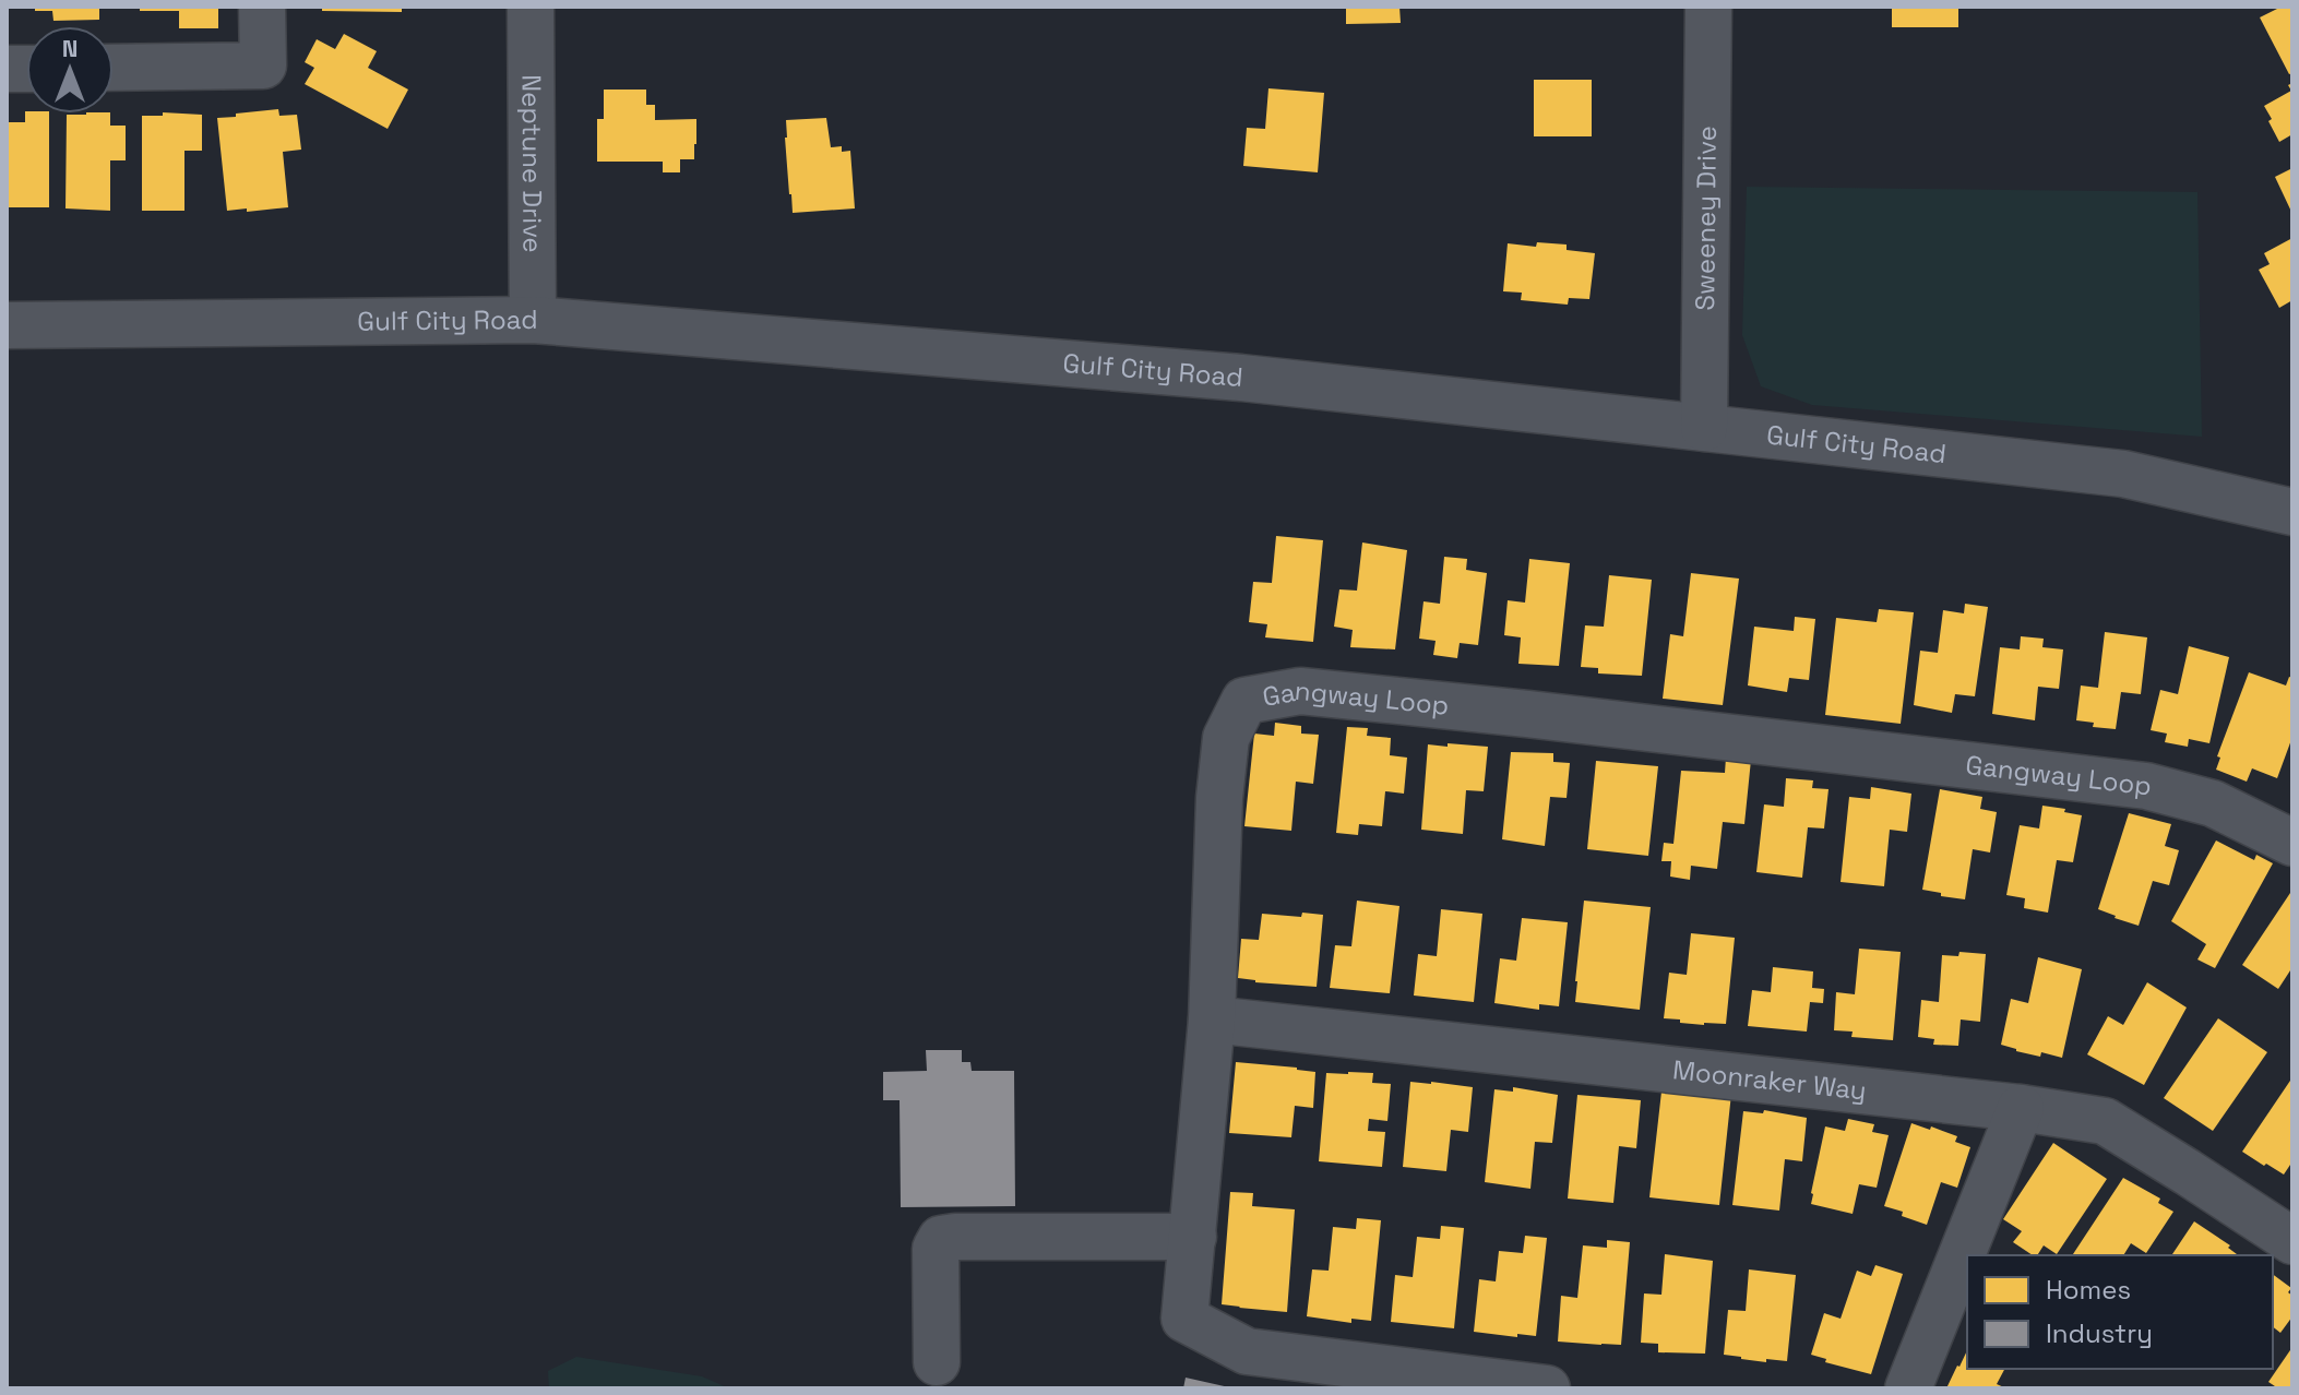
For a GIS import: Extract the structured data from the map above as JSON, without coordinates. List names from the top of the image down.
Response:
{
  "streets": {
    "street": [
      "Neptune Drive",
      "Sweeney Drive",
      "Gulf City Road",
      "Gangway Loop",
      "Moonraker Way"
    ]
  },
  "crossings": [
    ["Neptune Drive", "Gulf City Road"],
    ["Sweeney Drive", "Gulf City Road"],
    ["Gangway Loop", "Moonraker Way"]
  ],
  "legend": ["Homes", "Industry"],
  "north": "top"
}
